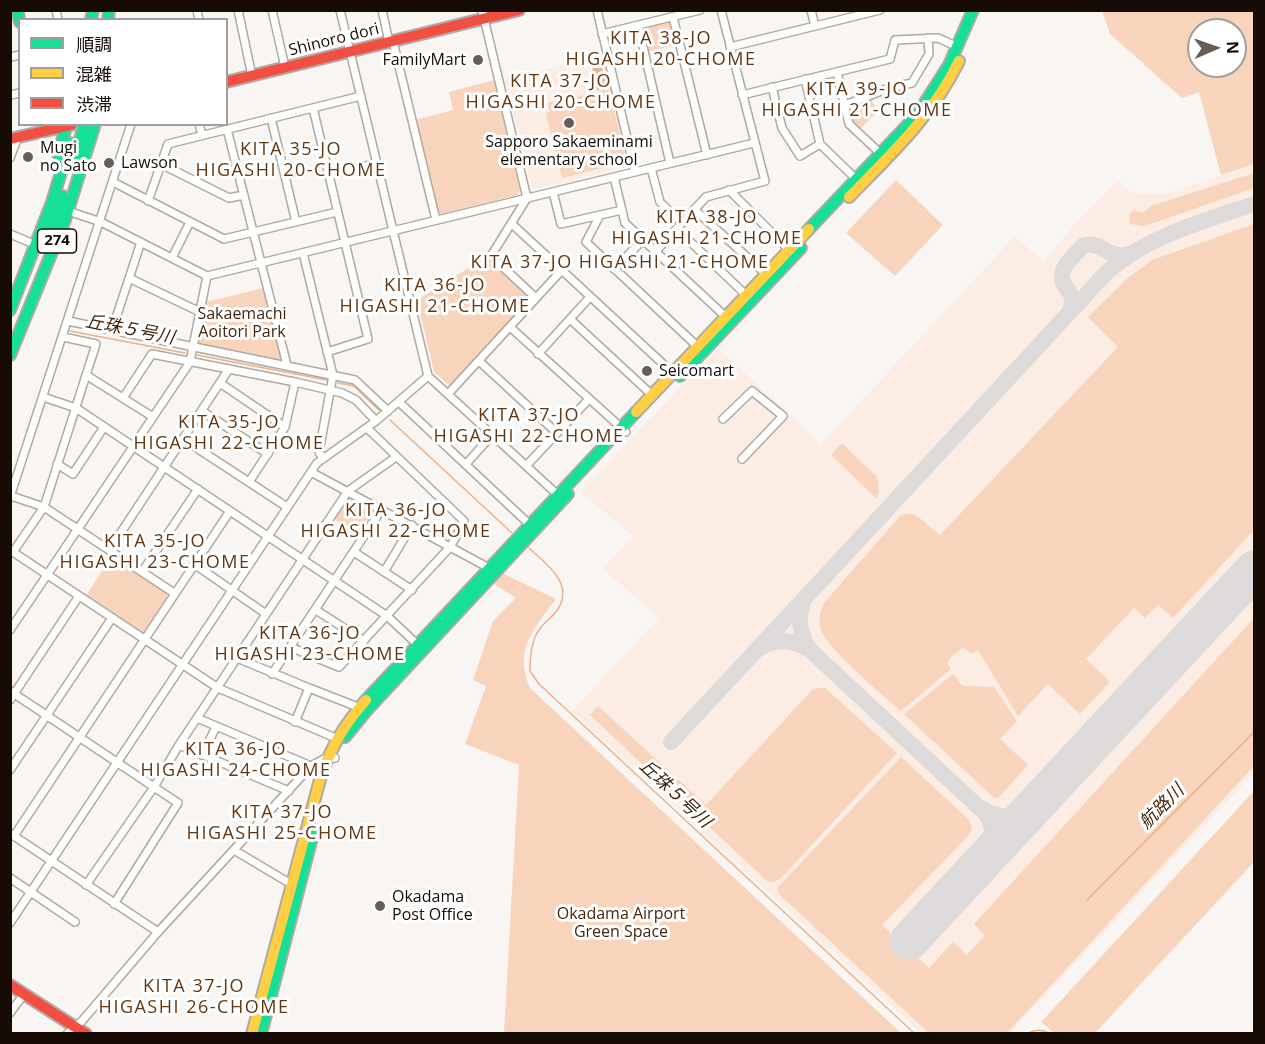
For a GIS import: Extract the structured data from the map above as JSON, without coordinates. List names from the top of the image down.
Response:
{
  "streets": {
    "main road": ["Shinoro dori", "274"]
  },
  "districts": [
    "KITA 38-JO HIGASHI 20-CHOME",
    "KITA 37-JO HIGASHI 20-CHOME",
    "KITA 39-JO HIGASHI 21-CHOME",
    "KITA 35-JO HIGASHI 20-CHOME",
    "KITA 38-JO HIGASHI 21-CHOME",
    "KITA 37-JO HIGASHI 21-CHOME",
    "KITA 36-JO HIGASHI 21-CHOME",
    "KITA 37-JO HIGASHI 22-CHOME",
    "KITA 35-JO HIGASHI 22-CHOME",
    "KITA 36-JO HIGASHI 22-CHOME",
    "KITA 35-JO HIGASHI 23-CHOME",
    "KITA 36-JO HIGASHI 23-CHOME",
    "KITA 36-JO HIGASHI 24-CHOME",
    "KITA 37-JO HIGASHI 25-CHOME",
    "KITA 37-JO HIGASHI 26-CHOME"
  ],
  "water": ["丘珠５号川", "航路川"],
  "parks": ["Sakaemachi Aoitori Park", "Okadama Airport Green Space"],
  "places": [
    "FamilyMart",
    "Sapporo Sakaeminami elementary school",
    "Mugi no Sato",
    "Lawson",
    "Seicomart",
    "Okadama Post Office"
  ],
  "legend": ["順調", "混雑", "渋滞"],
  "north": "right"
}
